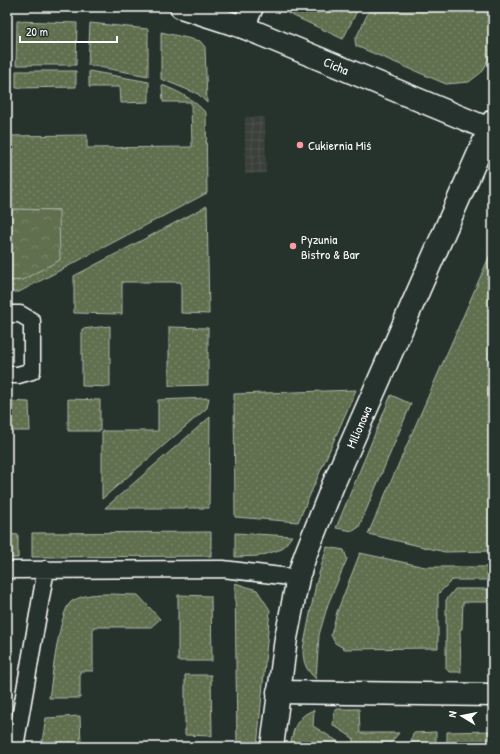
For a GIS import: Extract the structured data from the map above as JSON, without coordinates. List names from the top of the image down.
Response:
{
  "streets": {
    "street": ["Cicha", "Milionowa"]
  },
  "crossings": [
    ["Cicha", "Milionowa"]
  ],
  "places": ["Cukiernia Miś", "Pyzunia Bistro & Bar"],
  "scale_bar": "20 m",
  "north": "left"
}
